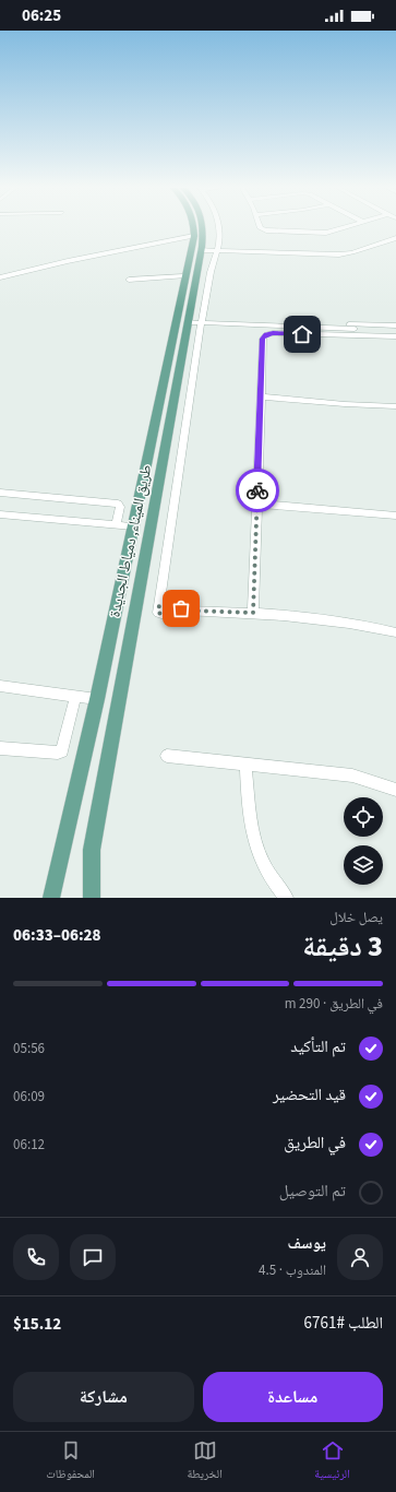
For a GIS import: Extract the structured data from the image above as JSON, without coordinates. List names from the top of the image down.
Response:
{
  "streets": {
    "main road": ["طريق الميناء, دمياط الجديدة"]
  },
  "page": {
    "status": "06:25",
    "heading": ["3 دقيقة", "يصل خلال", "06:28–06:33"],
    "panel": [
      "يوسف",
      "المندوب · 4.5",
      "الطلب #6761",
      "$15.12"
    ],
    "bar": "في الطريق · 290 m",
    "list": [
      ["تم التأكيد", "05:56"],
      ["قيد التحضير", "06:09"],
      ["في الطريق", "06:12"],
      "تم التوصيل"
    ],
    "buttons": ["مساعدة", "مشاركة"],
    "tabs": ["الرئيسية", "الخريطة", "المحفوظات"]
  }
}
